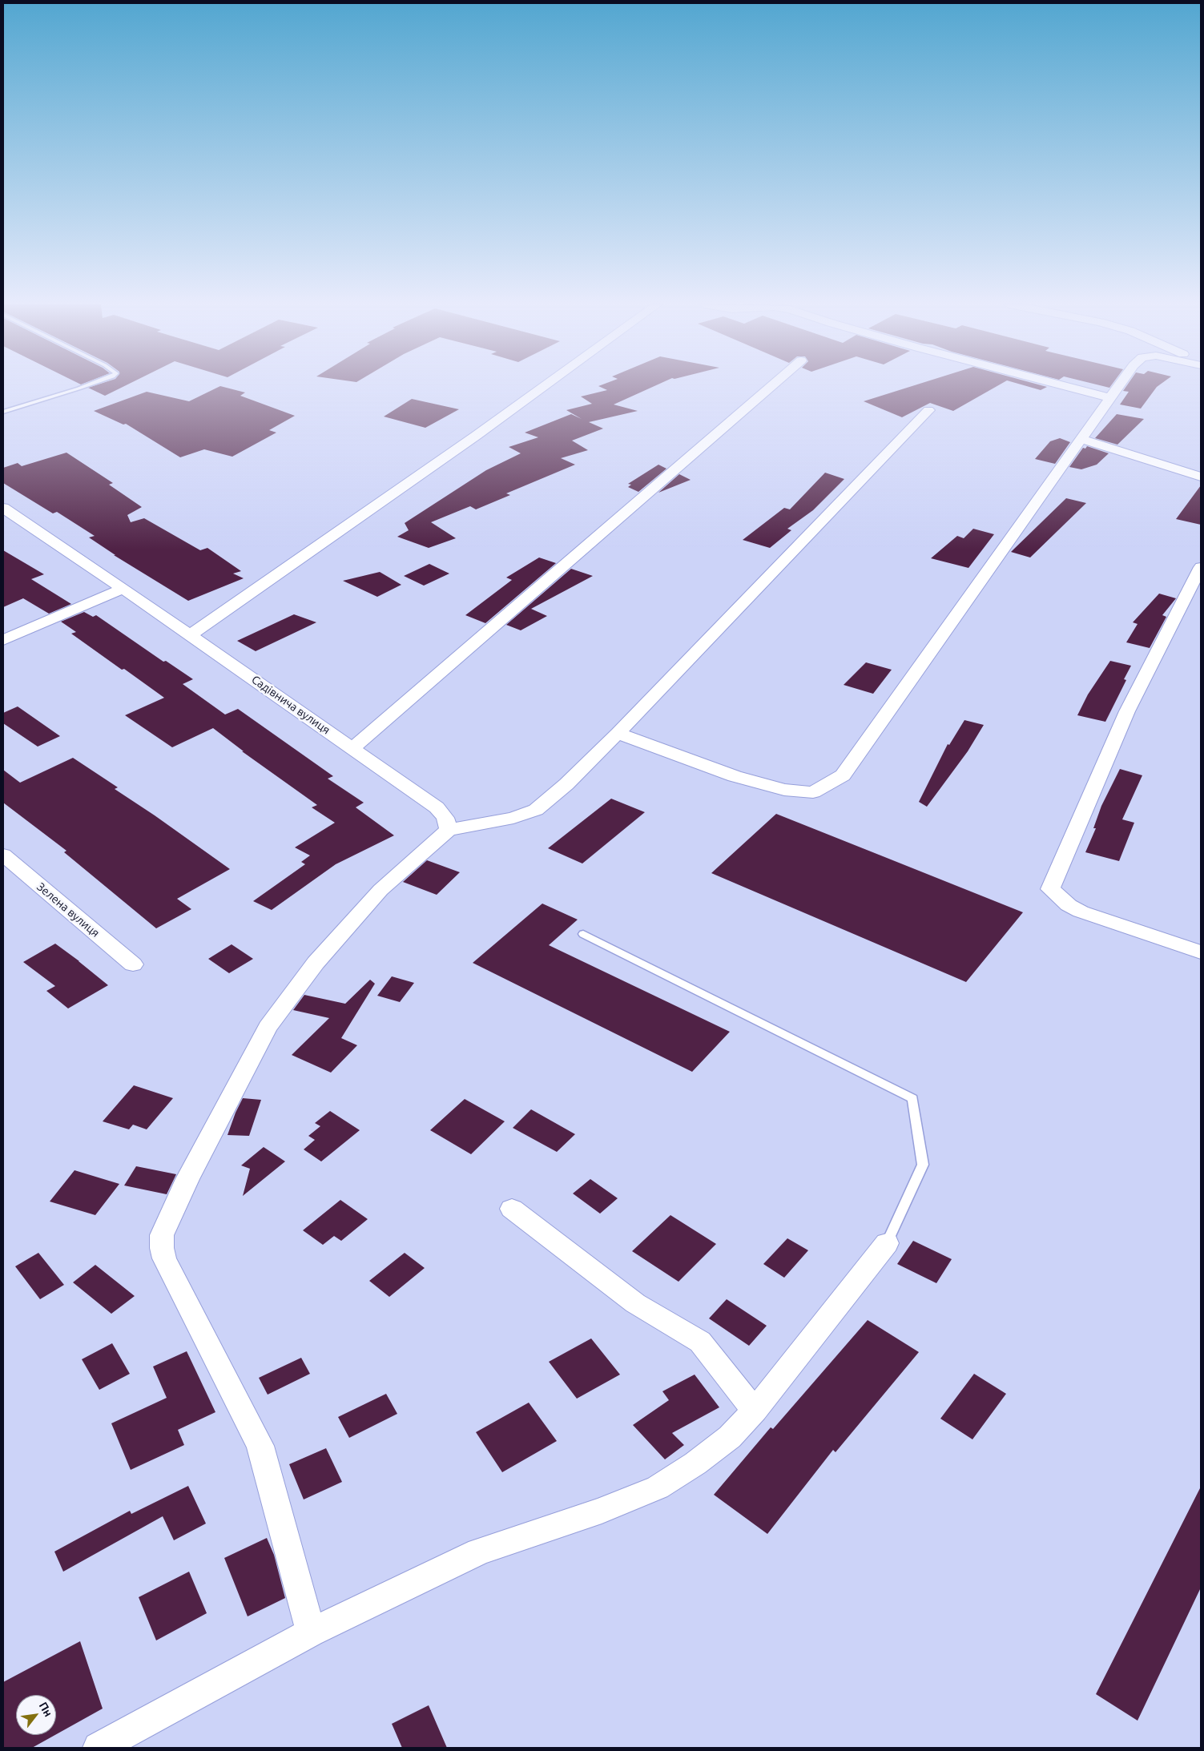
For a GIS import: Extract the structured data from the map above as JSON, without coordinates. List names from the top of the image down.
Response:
{
  "streets": {
    "street": ["Садівнича вулиця", "Зелена вулиця"]
  },
  "north": "top right"
}
